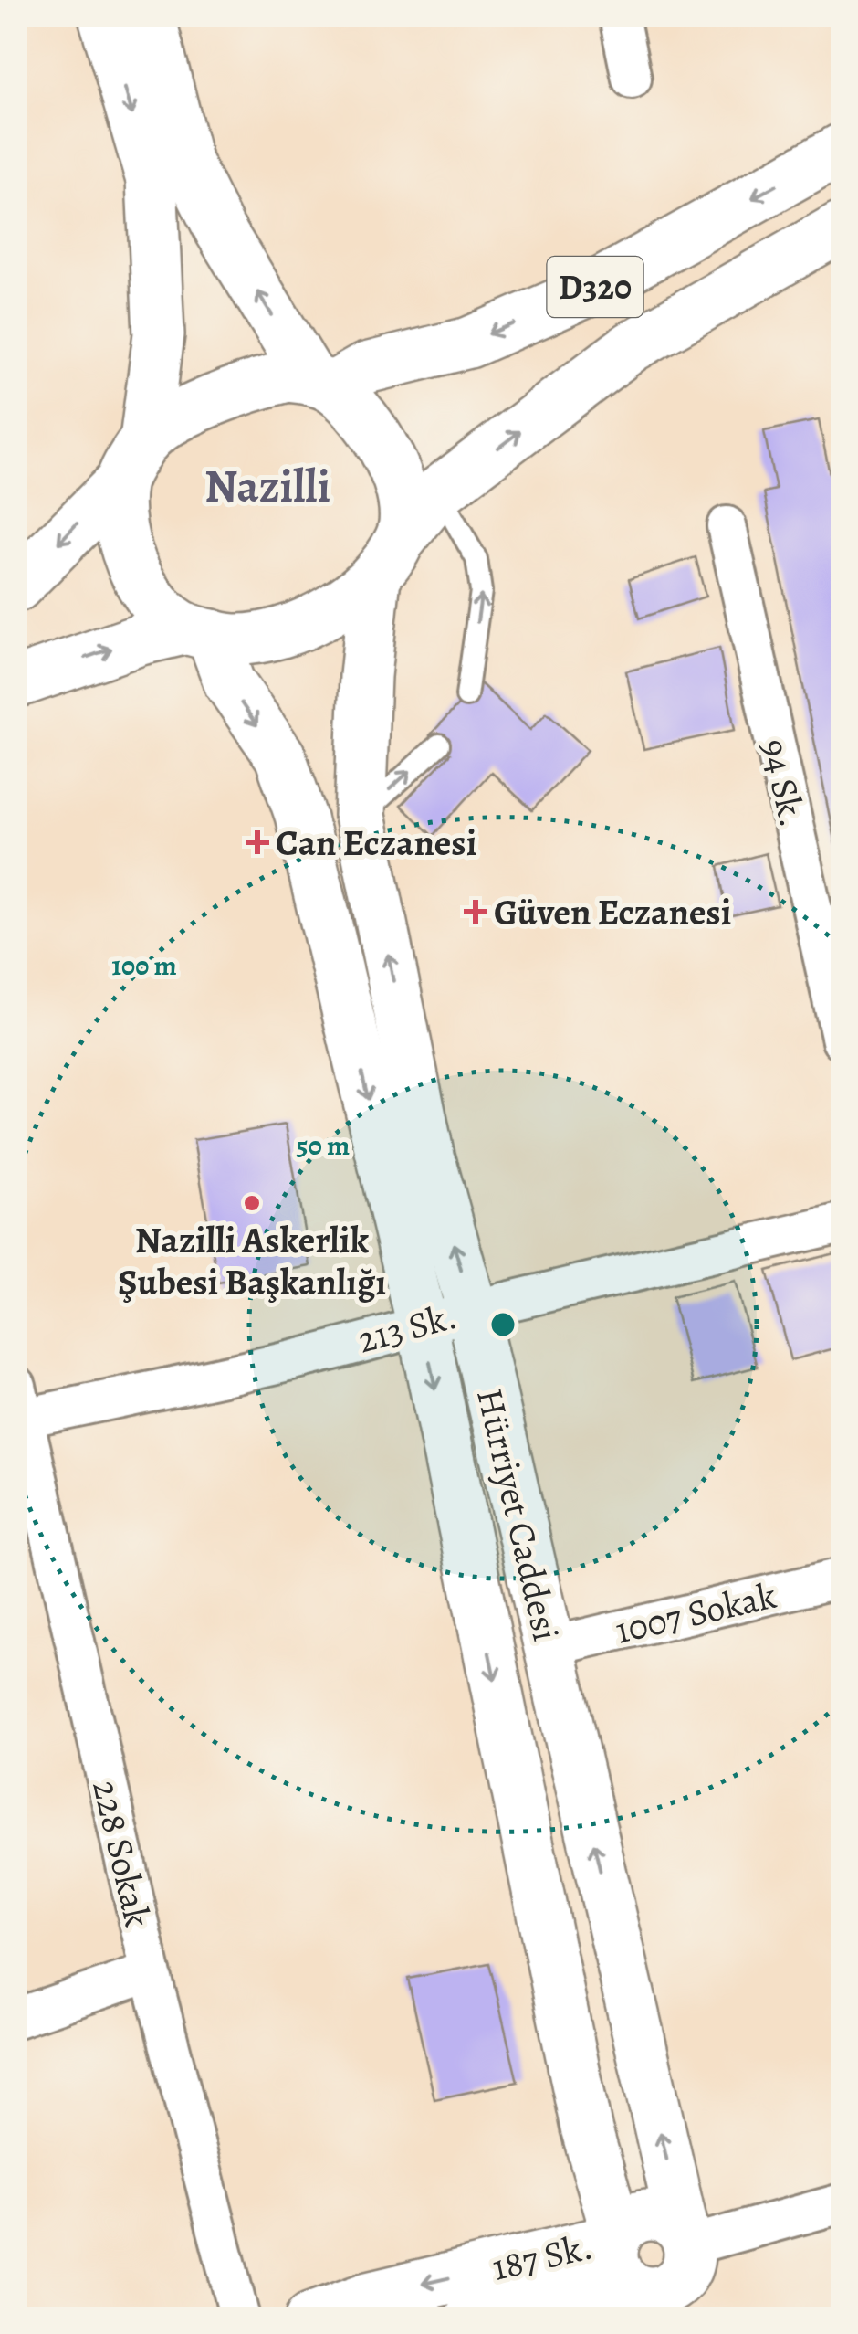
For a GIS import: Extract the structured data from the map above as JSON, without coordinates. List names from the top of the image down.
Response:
{
  "streets": {
    "main road": ["D320", "Hürriyet Caddesi", "187 Sk."],
    "street": [
      "94 Sk.",
      "213 Sk.",
      "1007 Sokak",
      "228 Sokak"
    ]
  },
  "crossings": [
    ["D320", "Hürriyet Caddesi"],
    ["213 Sk.", "Hürriyet Caddesi"],
    ["213 Sk.", "228 Sokak"],
    ["Hürriyet Caddesi", "1007 Sokak"],
    ["Hürriyet Caddesi", "187 Sk."]
  ],
  "districts": ["Nazilli"],
  "places": {
    "health": ["Can Eczanesi", "Güven Eczanesi"],
    "other": ["Nazilli Askerlik Şubesi Başkanlığı"]
  },
  "rings": ["100 m", "50 m"]
}
